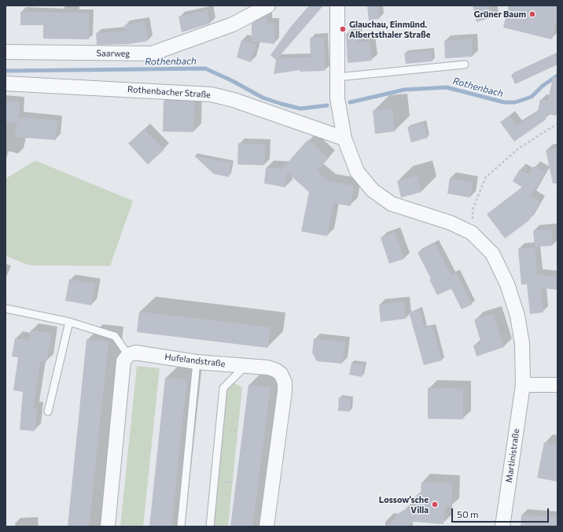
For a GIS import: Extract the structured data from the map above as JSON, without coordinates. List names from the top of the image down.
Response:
{
  "streets": {
    "street": [
      "Saarweg",
      "Rothenbacher Straße",
      "Hufelandstraße",
      "Martinistraße"
    ]
  },
  "crossings": [
    ["Rothenbacher Straße", "Martinistraße"]
  ],
  "water": ["Rothenbach"],
  "places": ["Grüner Baum", "Glauchau, Einmünd. Albertsthaler Straße", "Lossow’sche Villa"],
  "scale_bar": "50 m"
}
